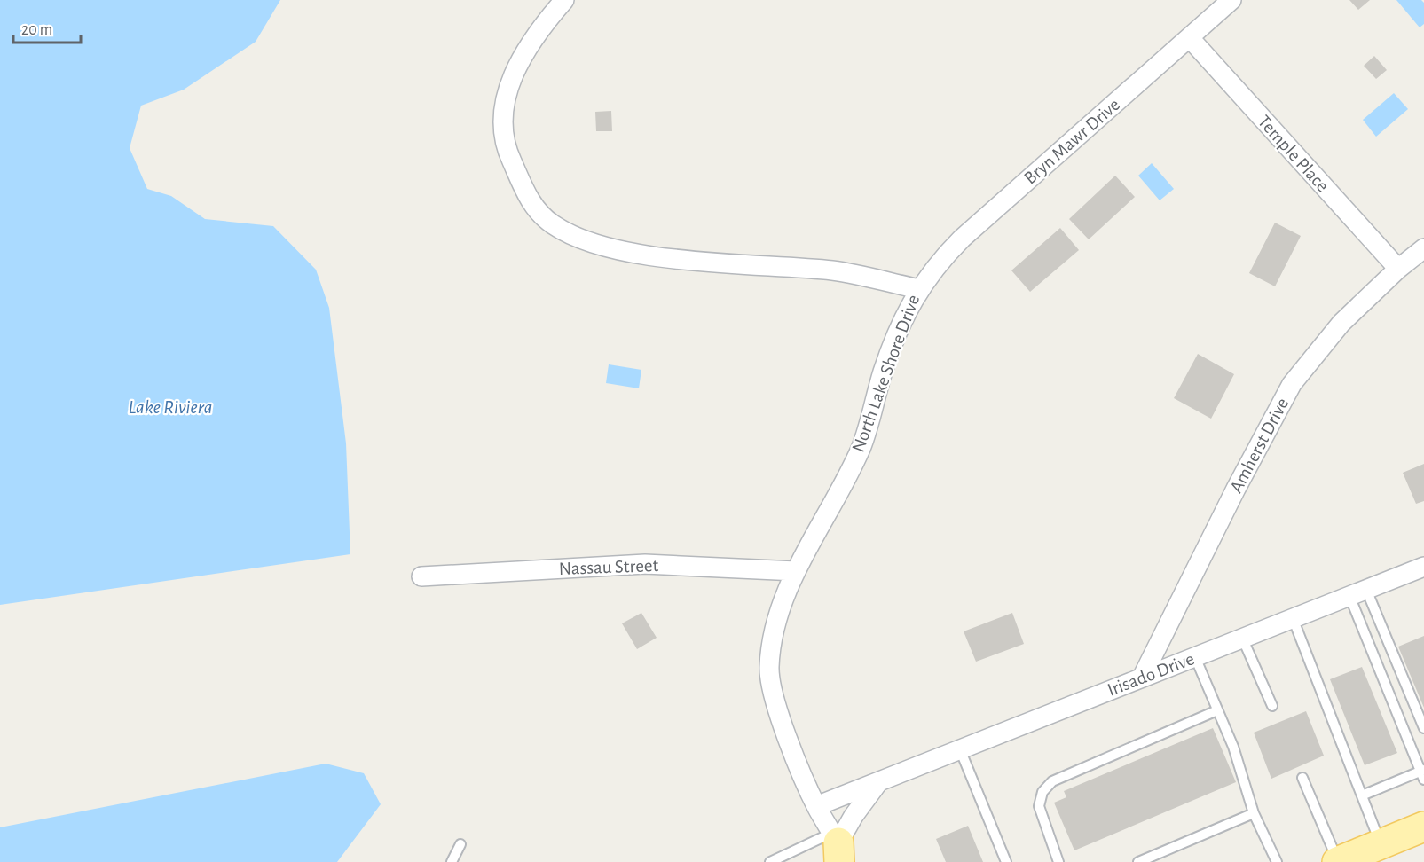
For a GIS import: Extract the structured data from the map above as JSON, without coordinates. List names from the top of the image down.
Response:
{
  "streets": {
    "street": [
      "Bryn Mawr Drive",
      "Temple Place",
      "North Lake Shore Drive",
      "Amherst Drive",
      "Nassau Street",
      "Irisado Drive"
    ]
  },
  "crossings": [
    ["Bryn Mawr Drive", "Temple Place"],
    ["Bryn Mawr Drive", "North Lake Shore Drive"],
    ["Temple Place", "Amherst Drive"],
    ["North Lake Shore Drive", "Nassau Street"],
    ["North Lake Shore Drive", "Irisado Drive"],
    ["Amherst Drive", "Irisado Drive"]
  ],
  "water": ["Lake Riviera"],
  "scale_bar": "20 m"
}
